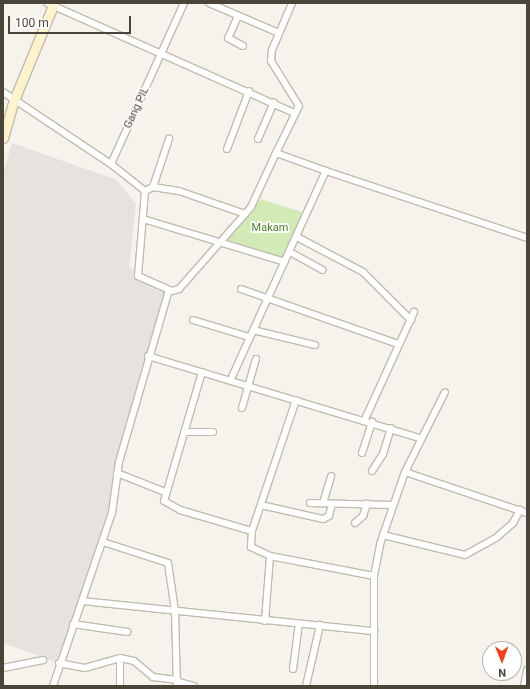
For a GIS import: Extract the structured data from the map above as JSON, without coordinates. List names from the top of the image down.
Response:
{
  "streets": {
    "street": ["Gang PIL"]
  },
  "parks": ["Makam"],
  "scale_bar": "100 m",
  "north": "bottom"
}
